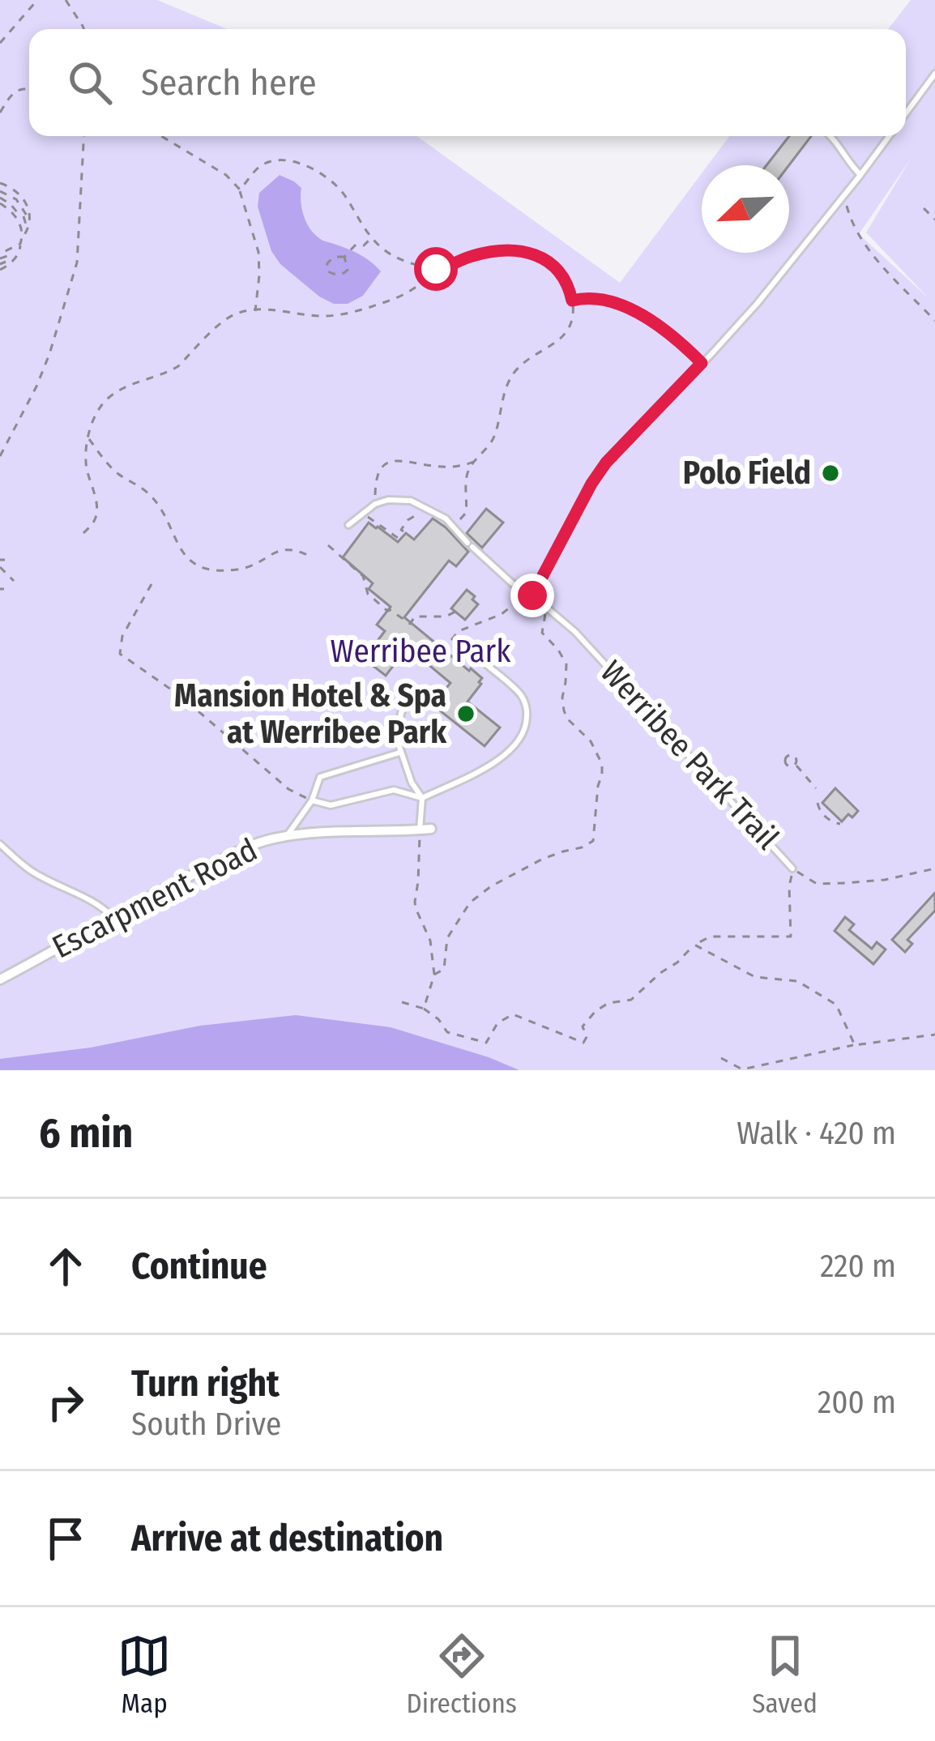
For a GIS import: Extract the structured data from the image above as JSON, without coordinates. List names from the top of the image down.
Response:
{
  "streets": {
    "street": ["Escarpment Road"],
    "lane": ["Werribee Park Trail"]
  },
  "parks": ["Werribee Park"],
  "places": ["Polo Field", "Mansion Hotel & Spa at Werribee Park"],
  "north": "bottom left",
  "page": {
    "search": "Search here",
    "heading": ["6 min", "Walk · 420 m"],
    "list": [
      ["Continue", "220 m"],
      ["Turn right", "South Drive", "200 m"],
      "Arrive at destination"
    ],
    "nav": ["Map", "Directions", "Saved"]
  }
}
